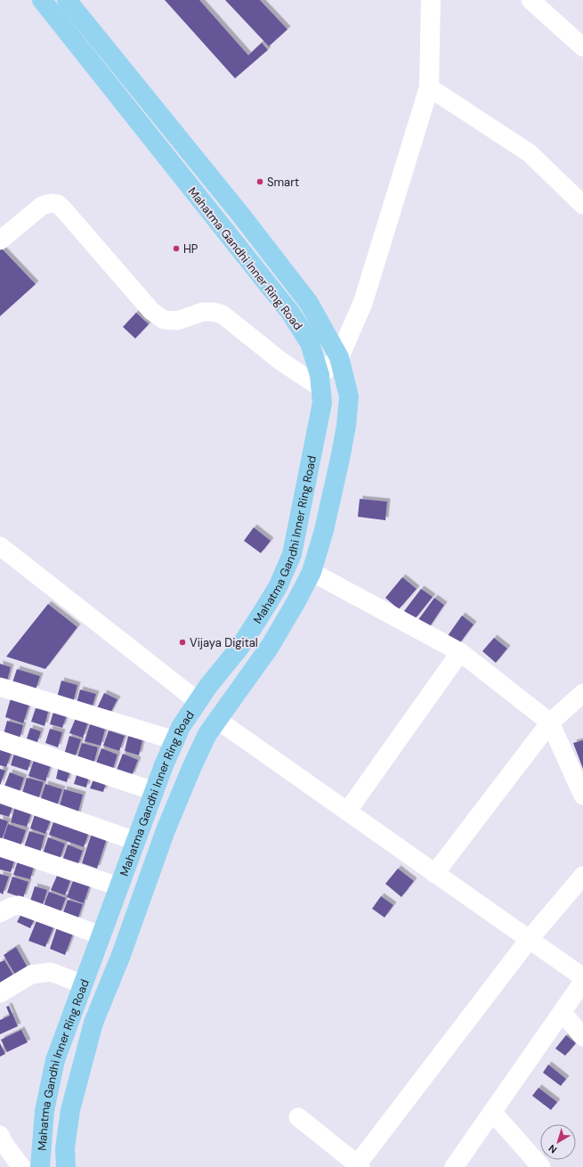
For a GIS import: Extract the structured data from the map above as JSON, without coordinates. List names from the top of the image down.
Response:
{
  "streets": {
    "main road": ["Mahatma Gandhi Inner Ring Road"]
  },
  "places": ["Smart", "HP", "Vijaya Digital"],
  "north": "bottom left"
}
